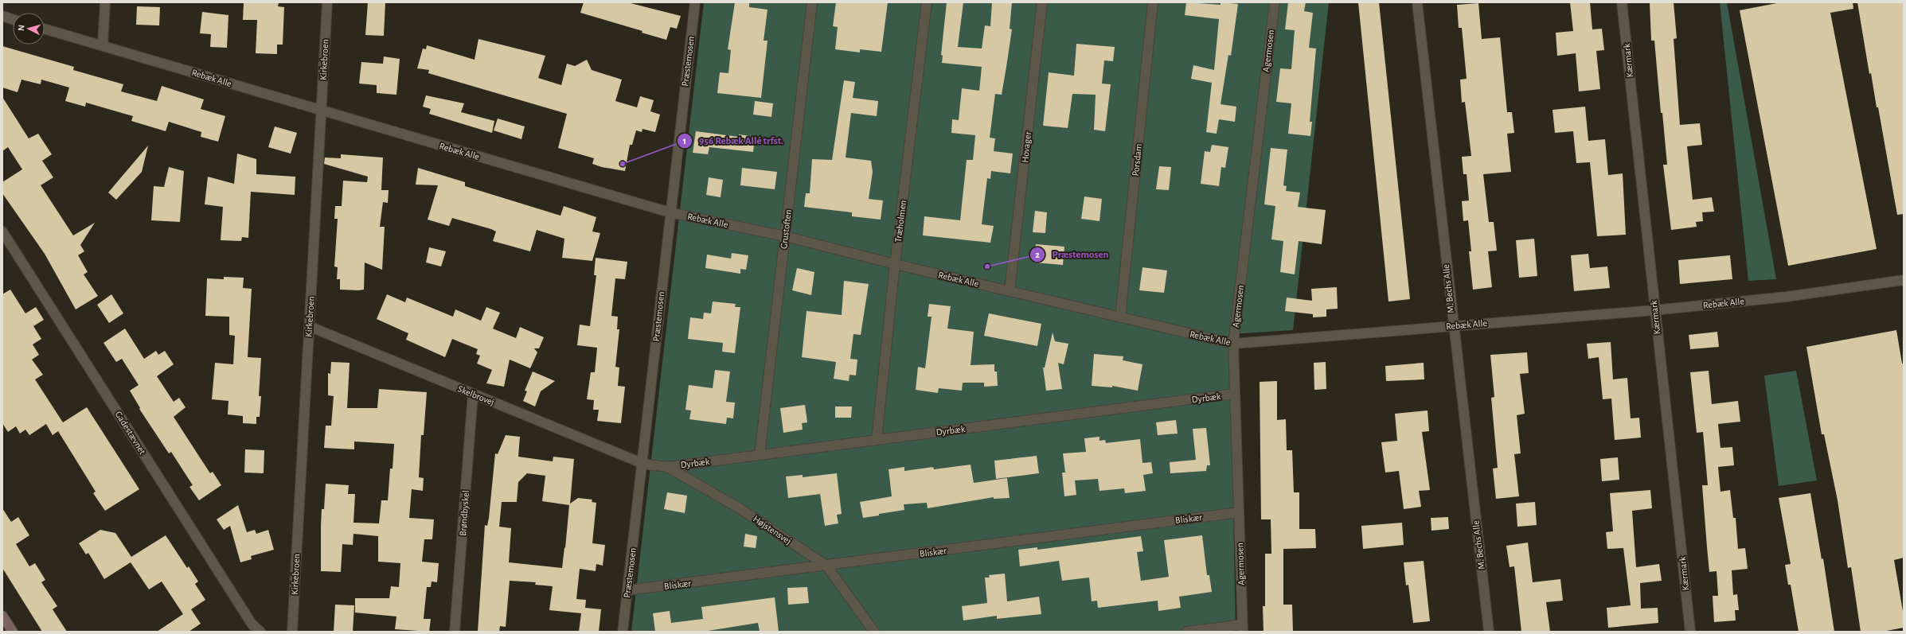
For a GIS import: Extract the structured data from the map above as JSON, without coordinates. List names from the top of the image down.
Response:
{
  "streets": {
    "street": [
      "Agermosen",
      "Kirkebroen",
      "Kærmark",
      "Præstemosen",
      "Rebæk Alle",
      "Hovager",
      "Porsdam",
      "Træholmen",
      "Grustoften",
      "M. Bechs Alle",
      "Skelbrovej",
      "Dyrbæk",
      "Gadestævnet",
      "Brøndbyskel",
      "Bliskær",
      "Højstensvej"
    ]
  },
  "crossings": [
    ["Agermosen", "Rebæk Alle"],
    ["Agermosen", "Dyrbæk"],
    ["Agermosen", "Bliskær"],
    ["Kirkebroen", "Rebæk Alle"],
    ["Kirkebroen", "Skelbrovej"],
    ["Kærmark", "Rebæk Alle"],
    ["Præstemosen", "Rebæk Alle"],
    ["Præstemosen", "Skelbrovej"],
    ["Præstemosen", "Bliskær"],
    ["Præstemosen", "Højstensvej"],
    ["Rebæk Alle", "Hovager"],
    ["Rebæk Alle", "Porsdam"],
    ["Rebæk Alle", "Træholmen"],
    ["Rebæk Alle", "Grustoften"],
    ["Rebæk Alle", "M. Bechs Alle"],
    ["Træholmen", "Dyrbæk"],
    ["Grustoften", "Dyrbæk"],
    ["Skelbrovej", "Brøndbyskel"],
    ["Skelbrovej", "Højstensvej"],
    ["Dyrbæk", "Højstensvej"],
    ["Bliskær", "Højstensvej"]
  ],
  "places": ["956 Rebæk Allé trfst.", "Præstemosen"],
  "north": "left"
}
